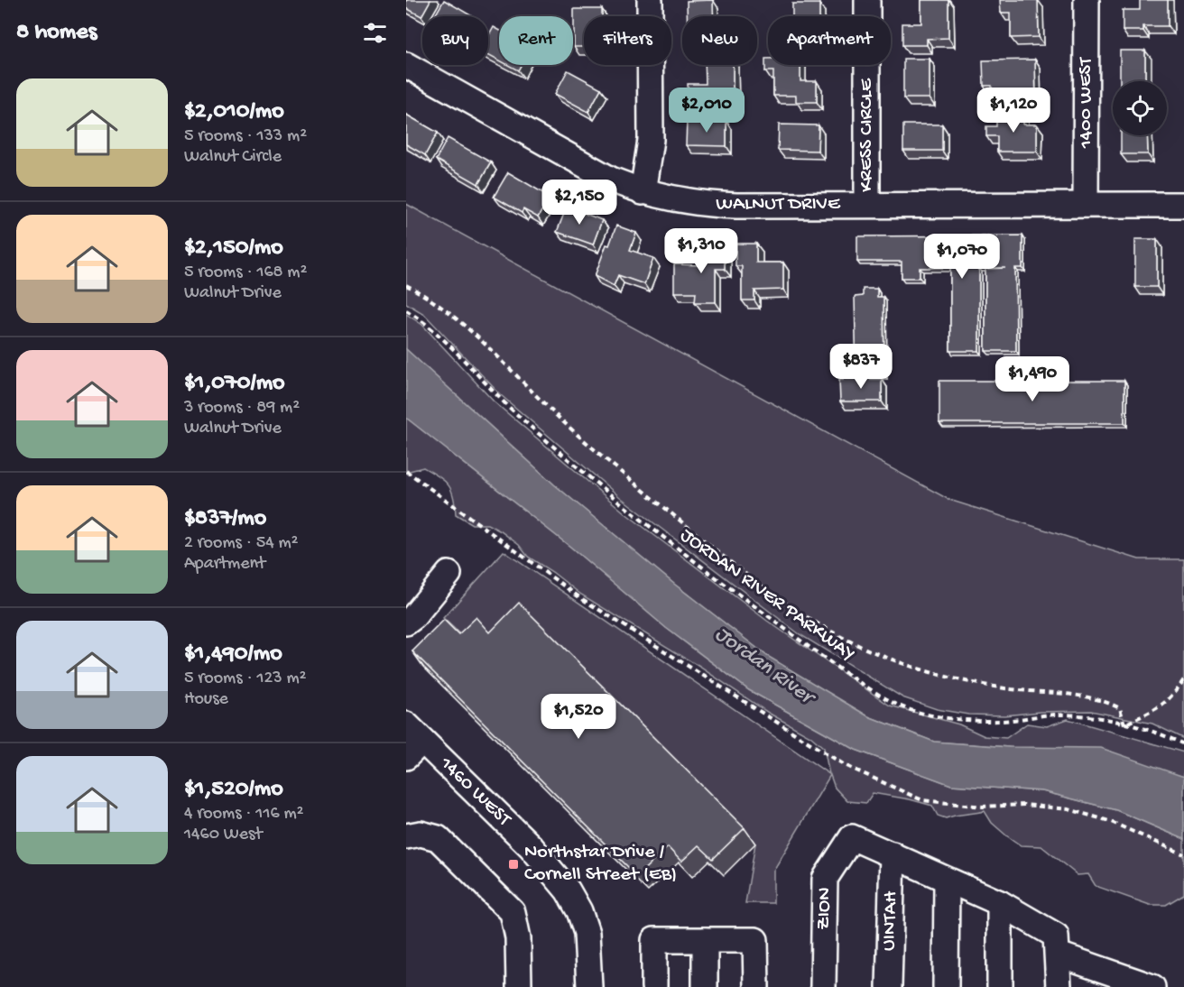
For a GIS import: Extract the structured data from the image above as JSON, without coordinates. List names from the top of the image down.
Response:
{
  "streets": {
    "street": [
      "1400 WEST",
      "KRESS CIRCLE",
      "WALNUT DRIVE",
      "1460 WEST",
      "ZION",
      "UINTAH"
    ],
    "path": ["JORDAN RIVER PARKWAY"]
  },
  "crossings": [
    ["1400 WEST", "WALNUT DRIVE"],
    ["KRESS CIRCLE", "WALNUT DRIVE"],
    ["ZION", "UINTAH"]
  ],
  "water": ["Jordan River"],
  "places": {
    "transit": ["Northstar Drive / Cornell Street (EB)"]
  },
  "page": {
    "heading": "8 homes",
    "chip": [
      "Buy",
      "Rent",
      "Filters",
      "New",
      "Apartment"
    ],
    "list": [
      {
        "name": "$2,010/mo",
        "note": "5 rooms · 133 m² · Walnut Circle"
      },
      {
        "name": "$2,150/mo",
        "note": "5 rooms · 168 m² · Walnut Drive"
      },
      {
        "name": "$1,070/mo",
        "note": "3 rooms · 89 m² · Walnut Drive"
      },
      {
        "name": "$837/mo",
        "note": "2 rooms · 54 m² · Apartment"
      },
      {
        "name": "$1,490/mo",
        "note": "5 rooms · 123 m² · House"
      },
      {
        "name": "$1,520/mo",
        "note": "4 rooms · 116 m² · 1460 West"
      }
    ],
    "price": [
      "$2,010",
      "$1,120",
      "$2,150",
      "$1,310",
      "$1,070",
      "$837",
      "$1,490",
      "$1,520"
    ]
  }
}
